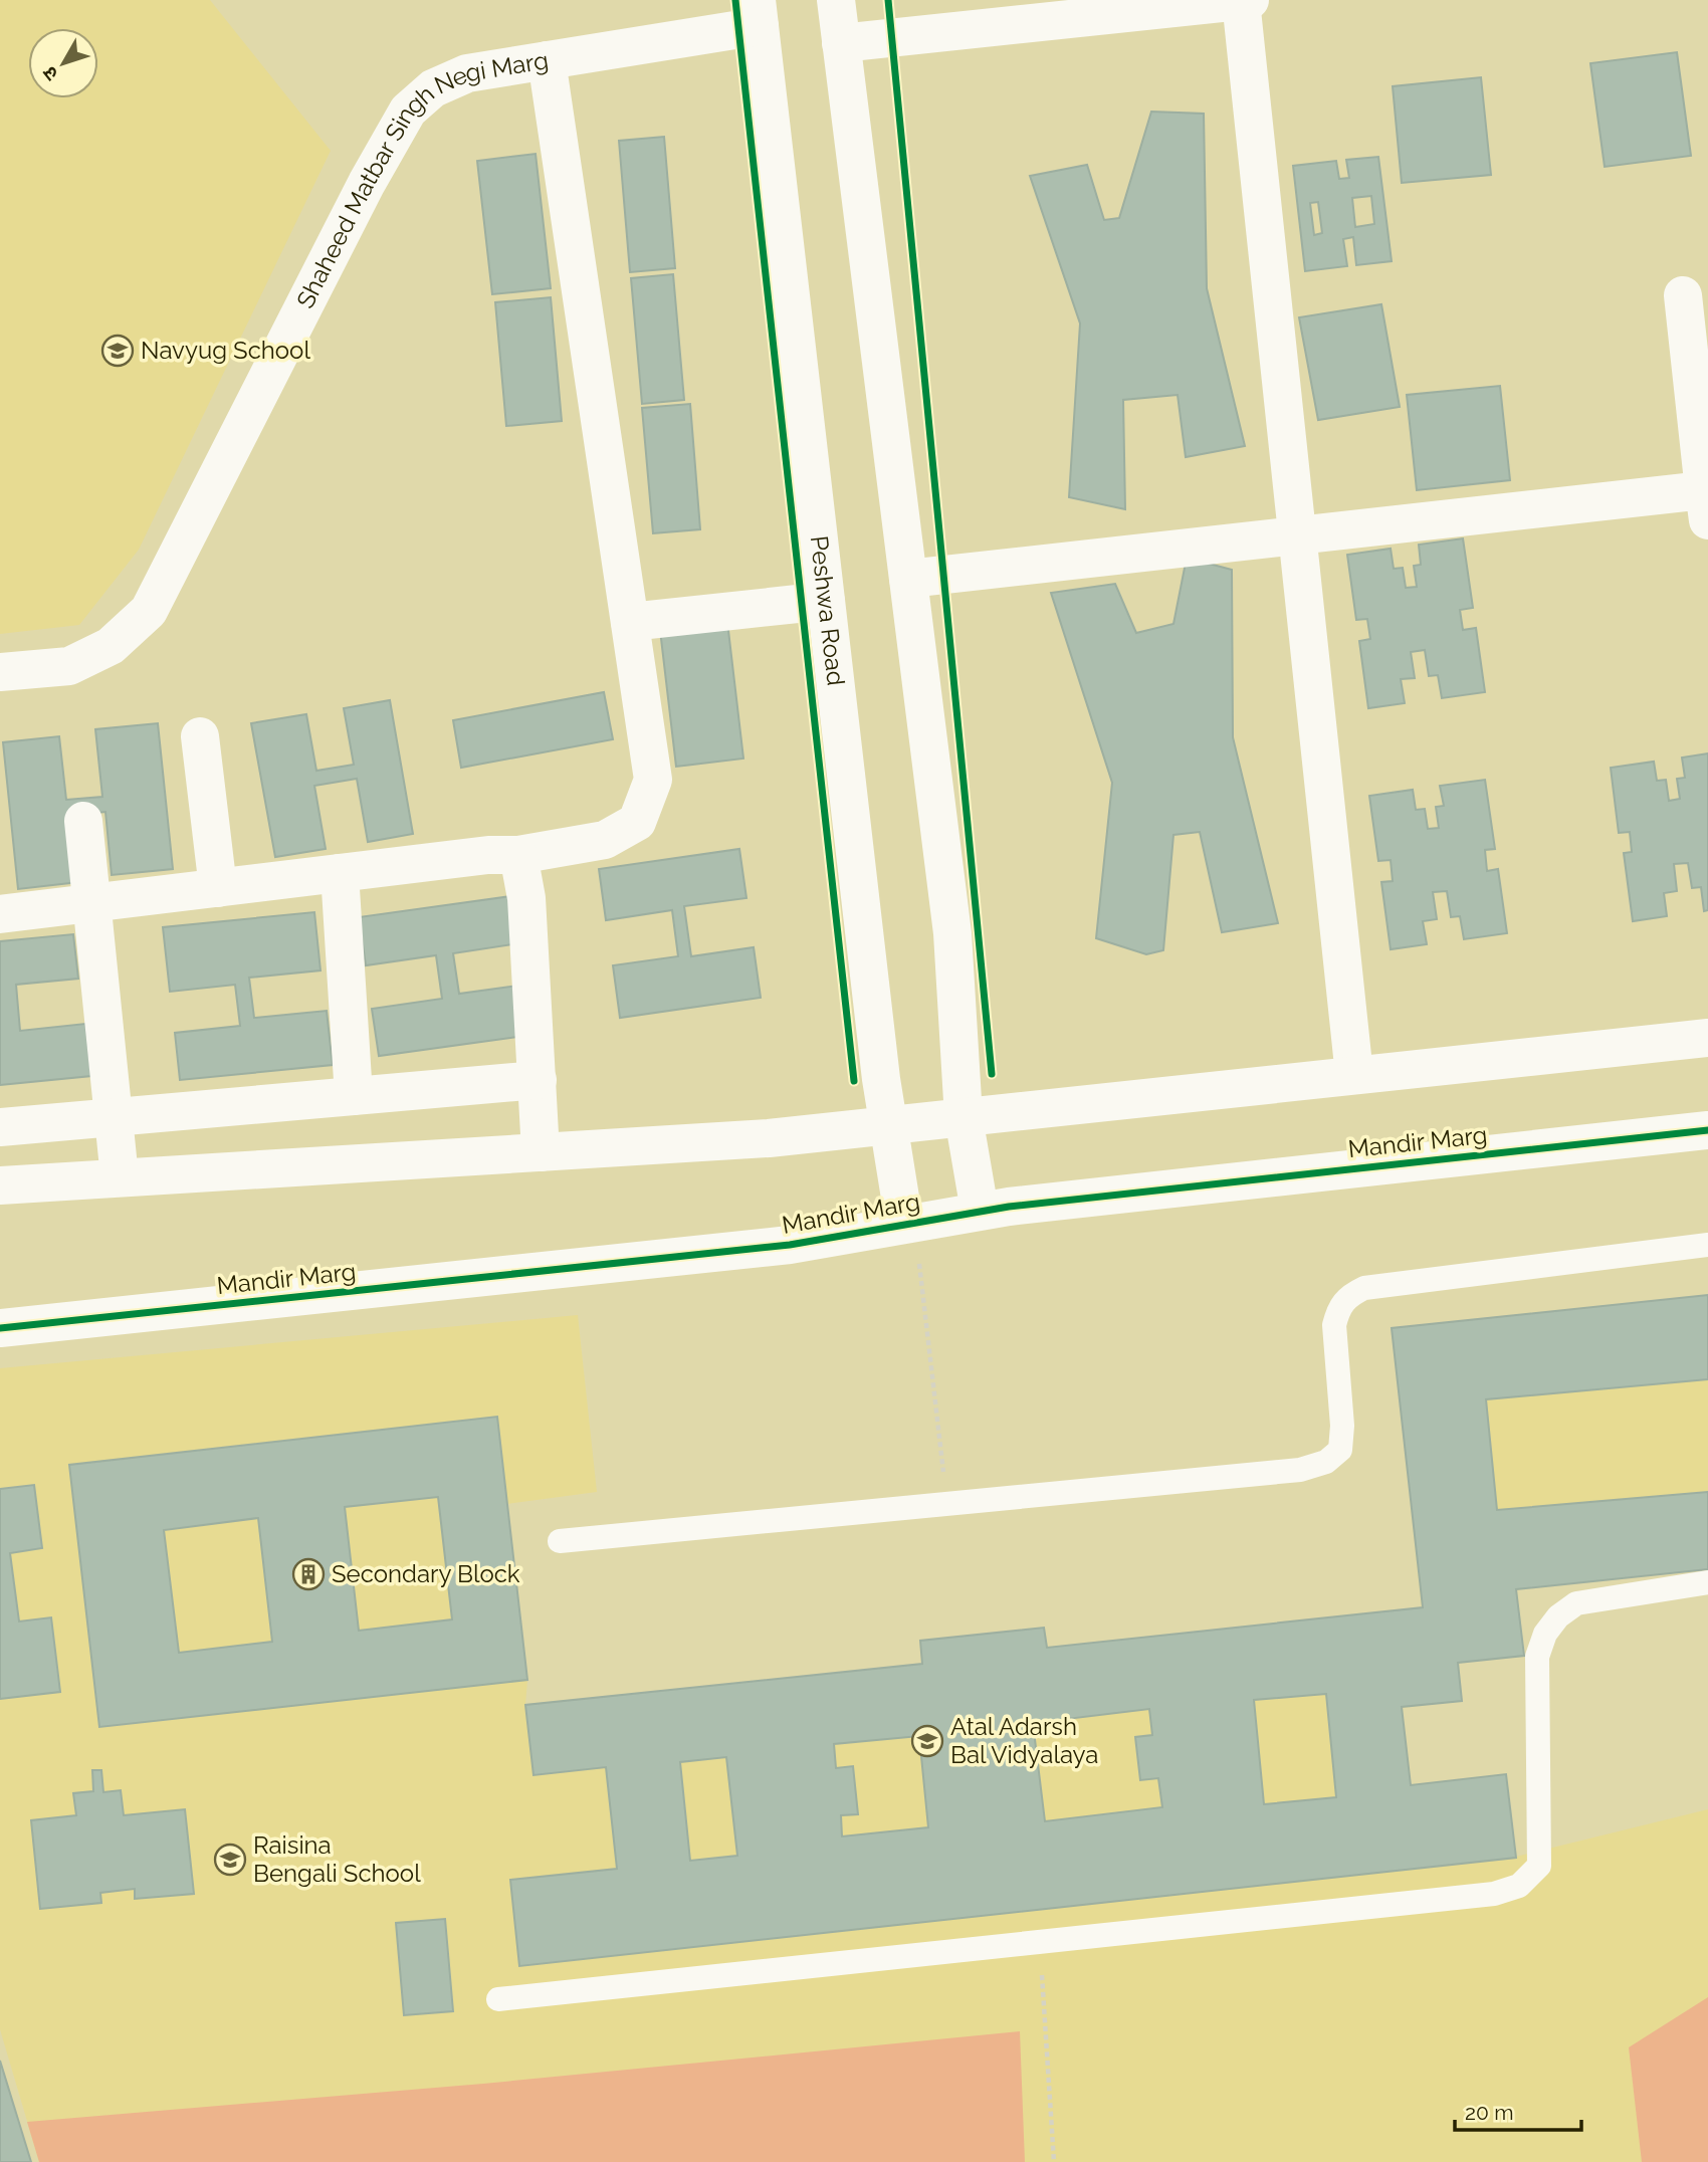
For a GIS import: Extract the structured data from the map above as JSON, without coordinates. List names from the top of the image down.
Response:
{
  "streets": {
    "street": ["Shaheed Matbar Singh Negi Marg", "Peshwa Road", "Mandir Marg"]
  },
  "crossings": [
    ["Shaheed Matbar Singh Negi Marg", "Peshwa Road"],
    ["Peshwa Road", "Mandir Marg"]
  ],
  "places": {
    "school or university": ["Navyug School", "Atal Adarsh Bal Vidyalaya", "Raisina Bengali School"],
    "building": ["Secondary Block"]
  },
  "scale_bar": "20 m",
  "north": "bottom left"
}
